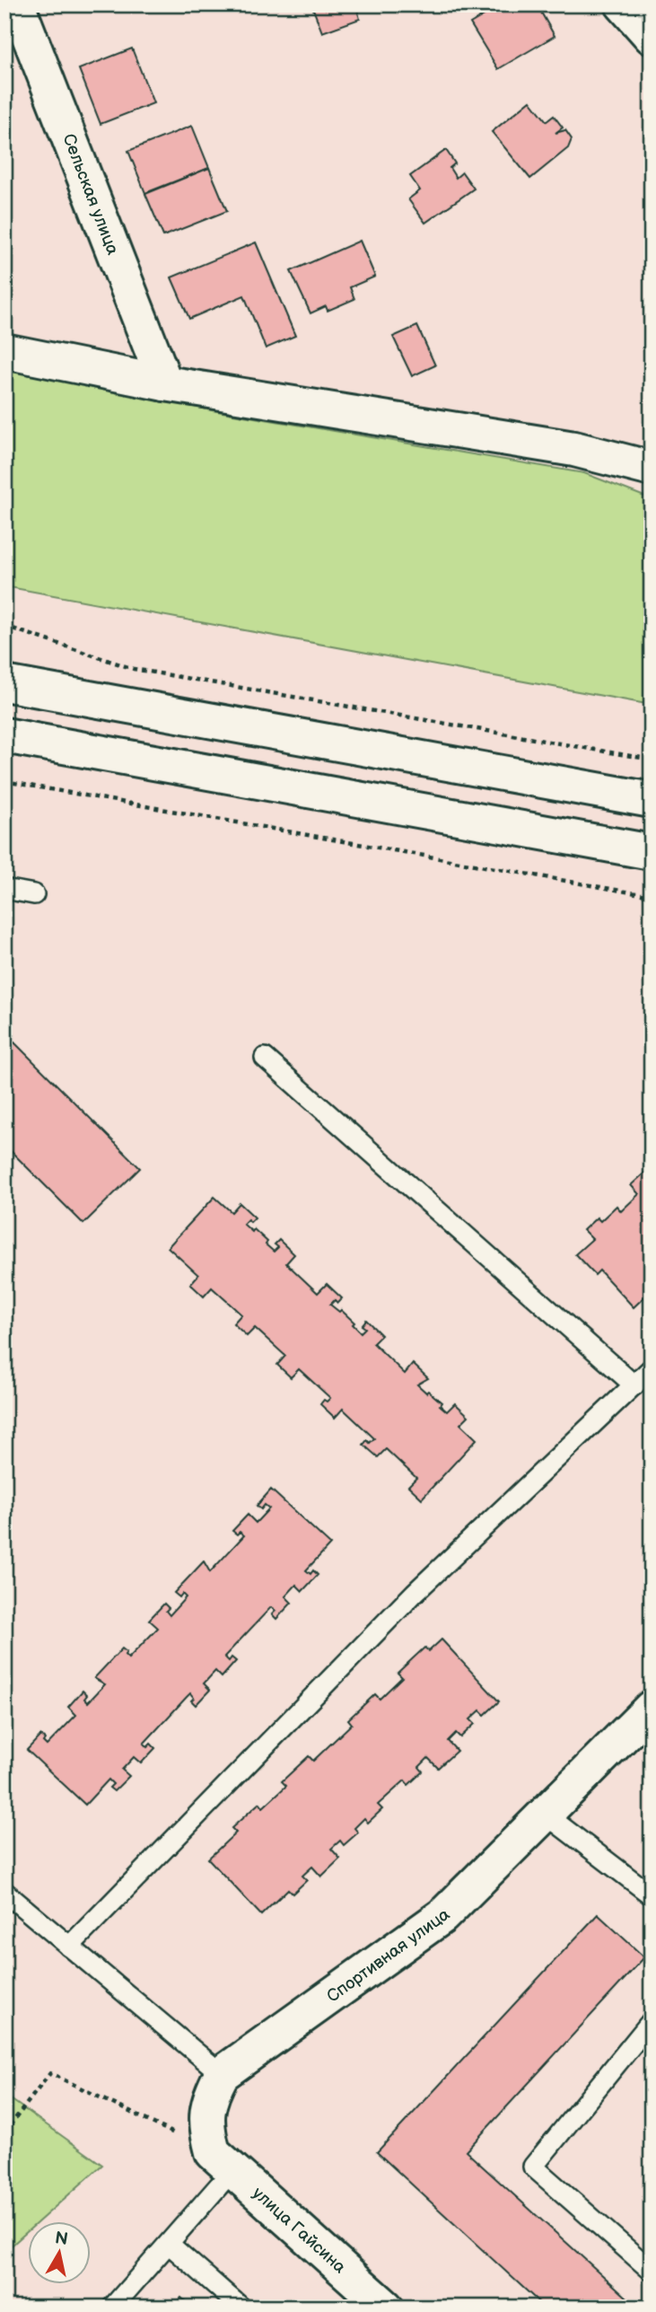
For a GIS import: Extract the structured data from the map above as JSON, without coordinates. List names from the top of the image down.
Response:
{
  "streets": {
    "street": ["Сельская улица", "Спортивная улица", "улица Гайсина"]
  },
  "crossings": [
    ["Спортивная улица", "улица Гайсина"]
  ],
  "north": "top"
}
